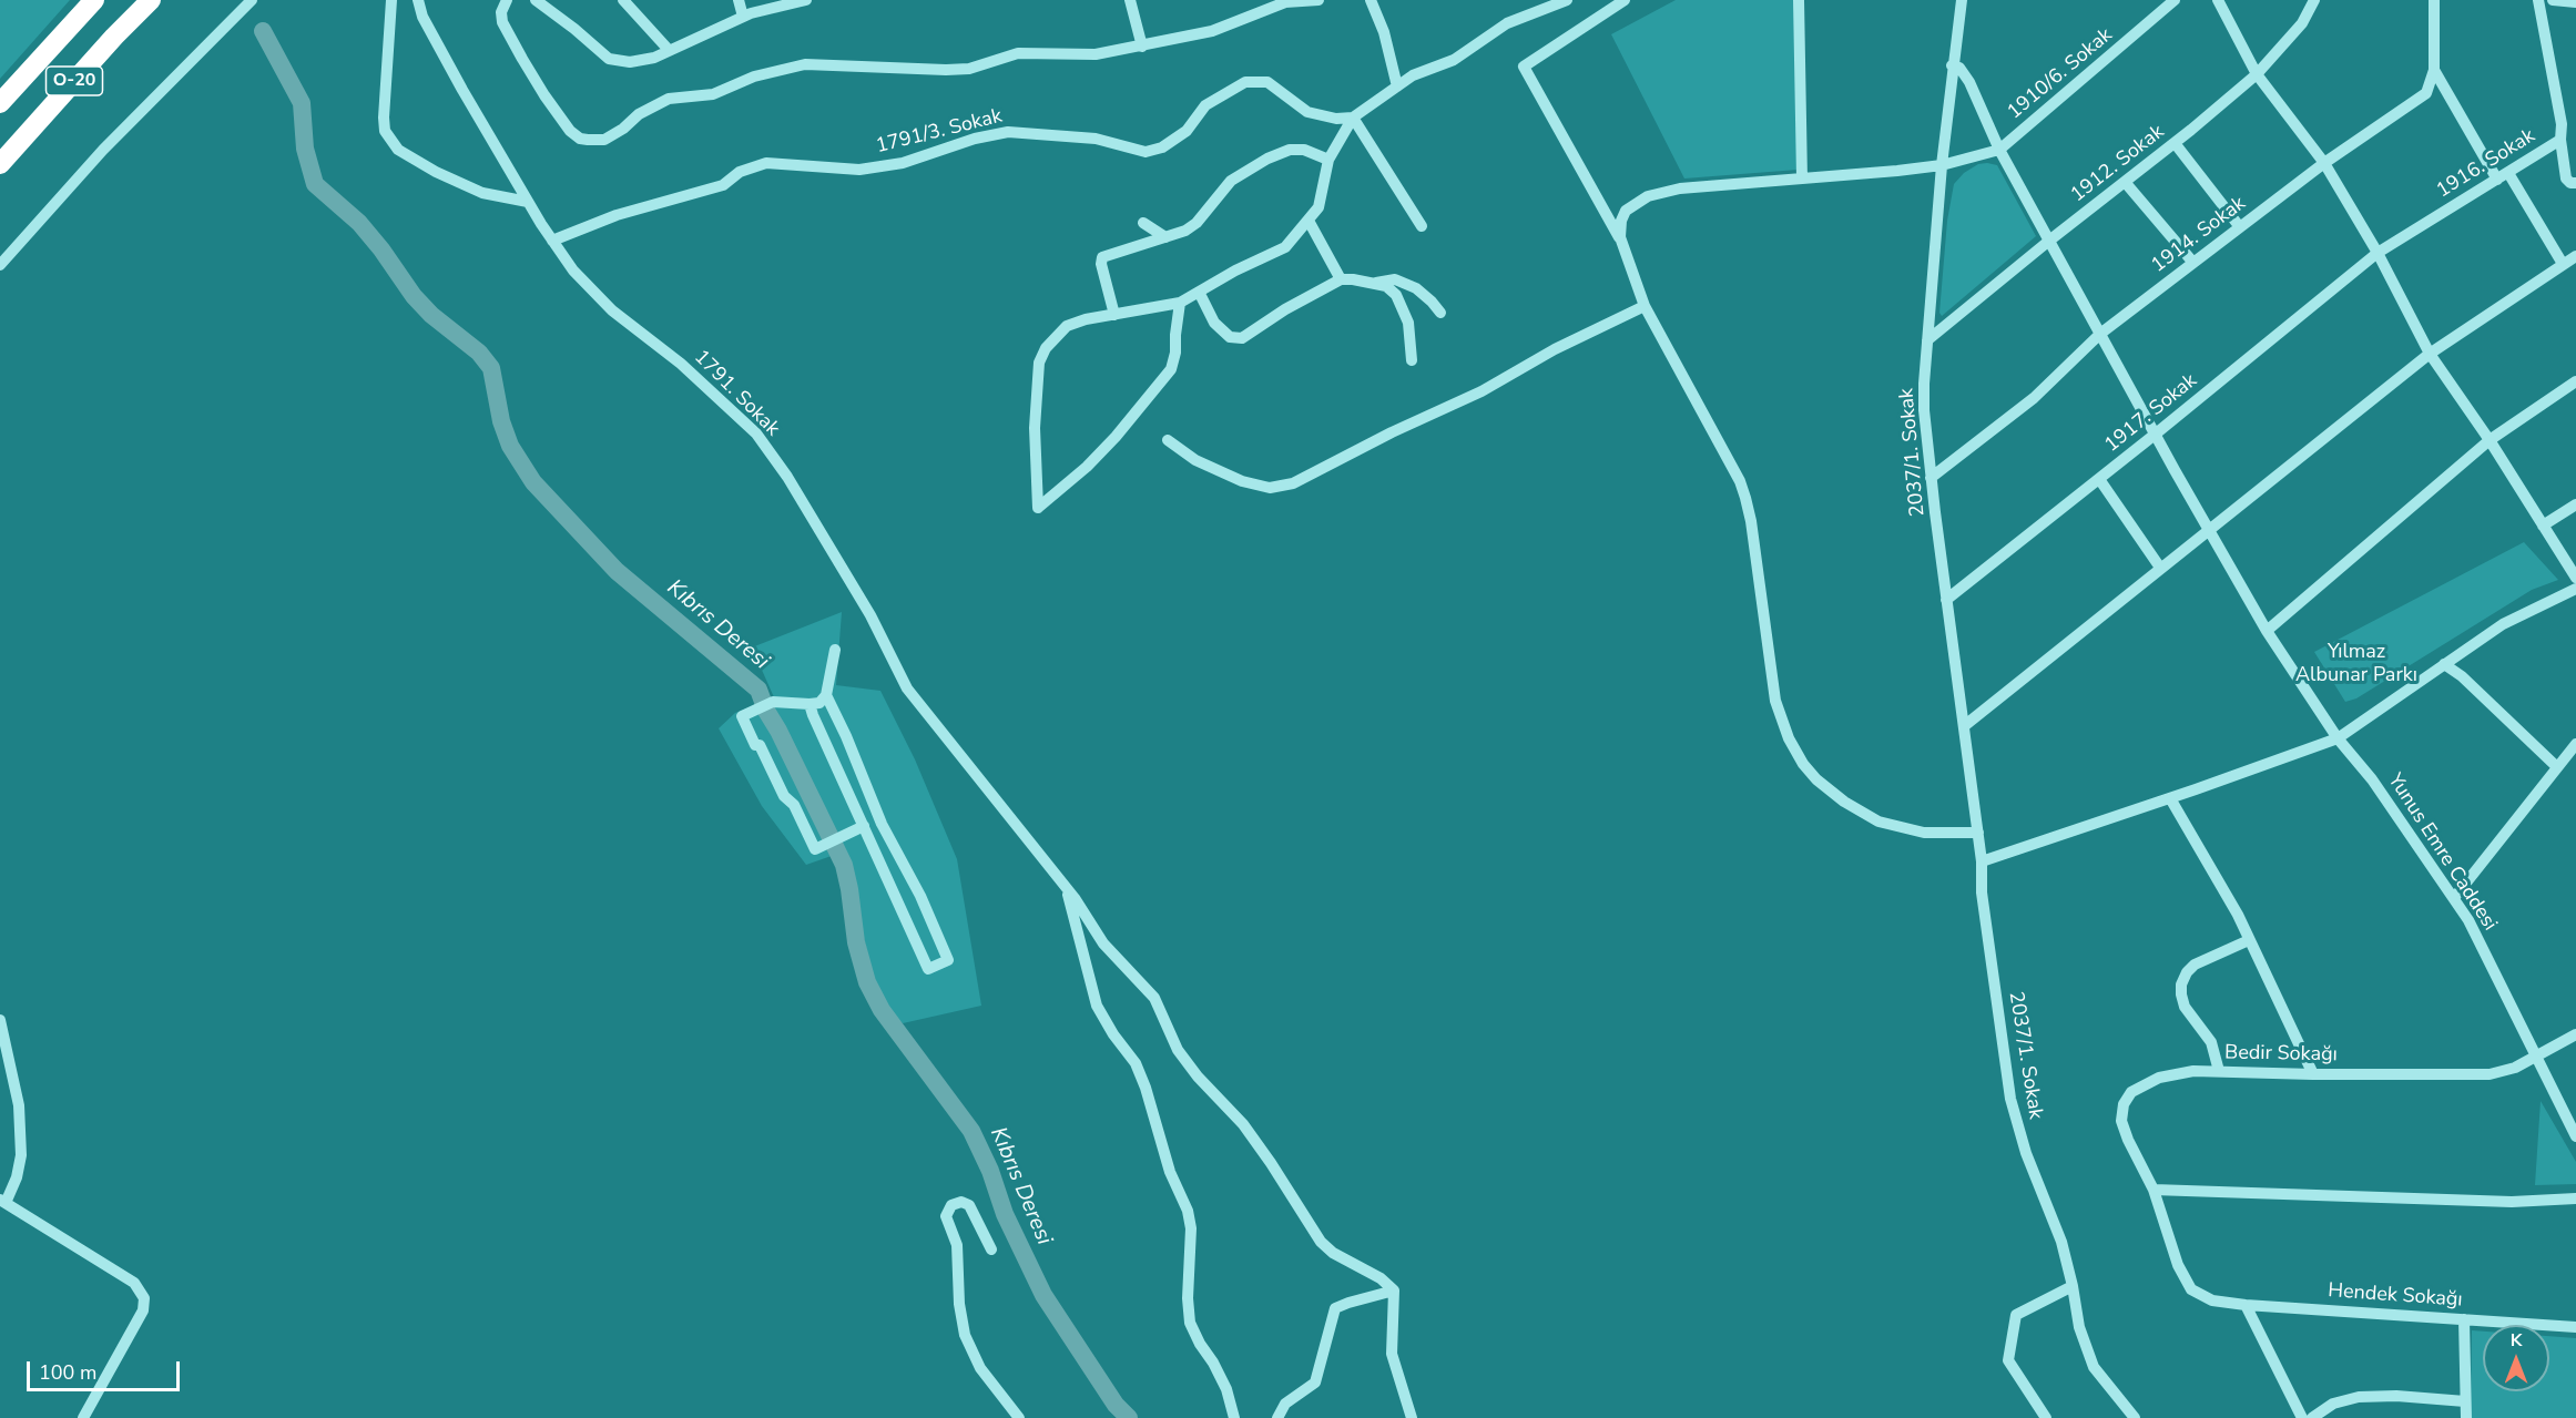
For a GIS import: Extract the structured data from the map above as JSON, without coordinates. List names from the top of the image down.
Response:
{
  "streets": {
    "highway": ["O-20"],
    "street": [
      "1910/6. Sokak",
      "1791/3. Sokak",
      "1912. Sokak",
      "1916. Sokak",
      "1914. Sokak",
      "1791. Sokak",
      "1917. Sokak",
      "2037/1. Sokak",
      "Yunus Emre Caddesi",
      "Bedir Sokağı",
      "Hendek Sokağı"
    ]
  },
  "crossings": [
    ["1910/6. Sokak", "Yunus Emre Caddesi"],
    ["1791/3. Sokak", "1791. Sokak"],
    ["1912. Sokak", "2037/1. Sokak"],
    ["1912. Sokak", "Yunus Emre Caddesi"],
    ["1916. Sokak", "1917. Sokak"],
    ["1914. Sokak", "2037/1. Sokak"],
    ["1914. Sokak", "Yunus Emre Caddesi"],
    ["1917. Sokak", "2037/1. Sokak"],
    ["1917. Sokak", "Yunus Emre Caddesi"],
    ["2037/1. Sokak", "Yunus Emre Caddesi"],
    ["Yunus Emre Caddesi", "Bedir Sokağı"],
    ["Bedir Sokağı", "Hendek Sokağı"]
  ],
  "water": ["Kıbrıs Deresi"],
  "parks": ["Yılmaz Albunar Parkı"],
  "scale_bar": "100 m",
  "north": "top"
}
